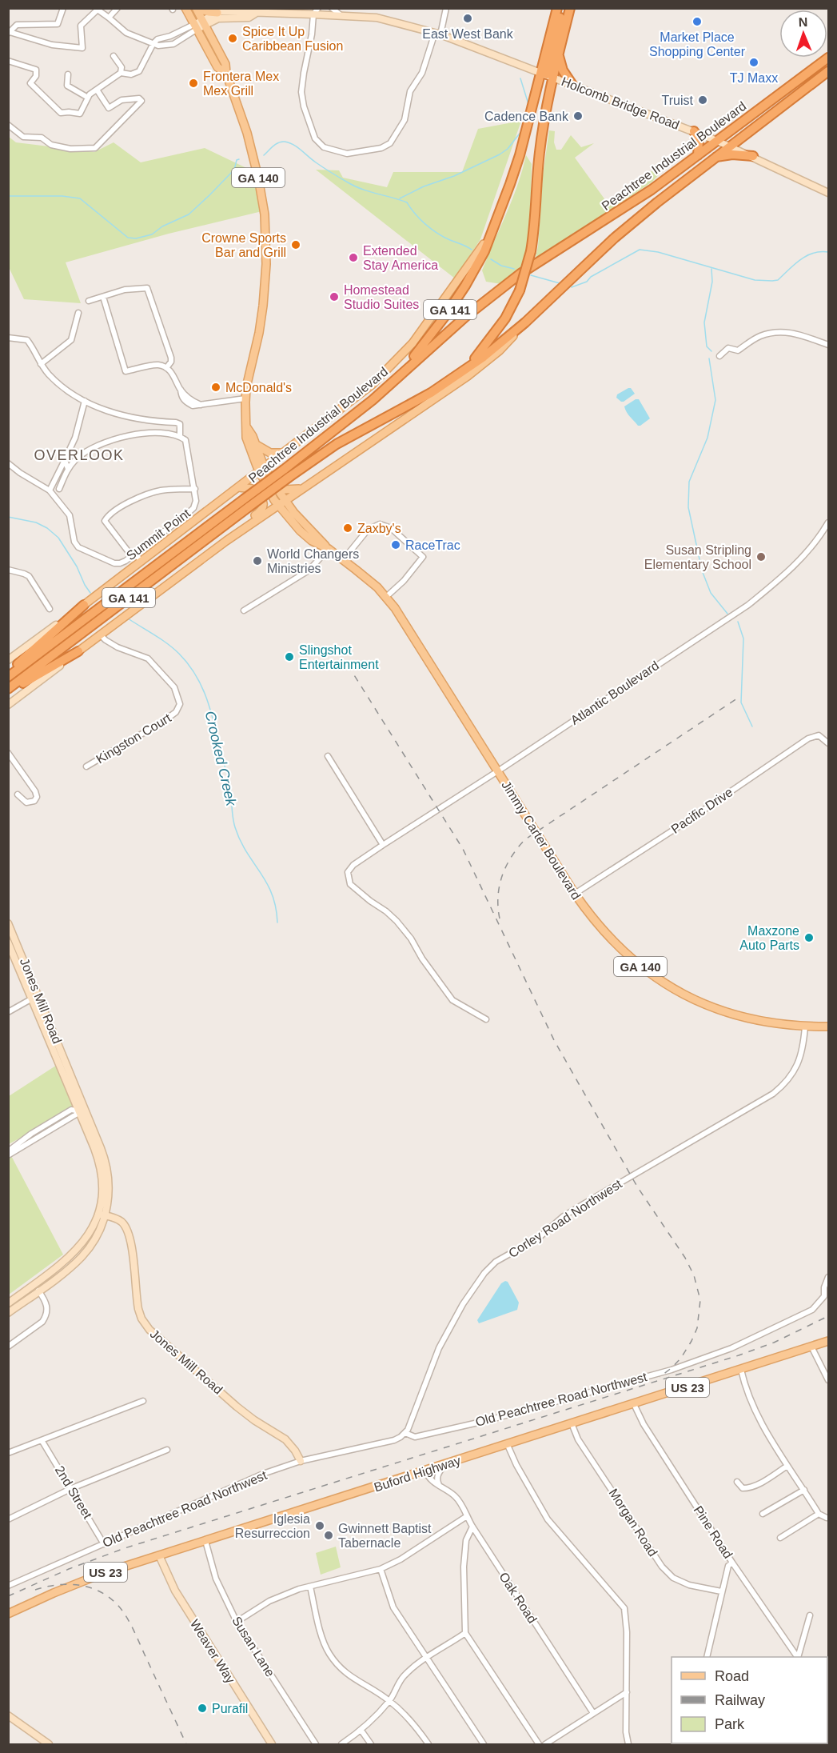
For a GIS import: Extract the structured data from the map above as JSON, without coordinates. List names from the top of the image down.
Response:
{
  "streets": {
    "highway": ["Peachtree Industrial Boulevard", "GA 141"],
    "main road": [
      "GA 140",
      "Jimmy Carter Boulevard",
      "US 23",
      "Buford Highway"
    ],
    "street": [
      "Holcomb Bridge Road",
      "Summit Point",
      "Atlantic Boulevard",
      "Kingston Court",
      "Pacific Drive",
      "Jones Mill Road",
      "Corley Road Northwest",
      "Old Peachtree Road Northwest",
      "2nd Street",
      "Morgan Road",
      "Pine Road",
      "Oak Road",
      "Susan Lane",
      "Weaver Way"
    ]
  },
  "crossings": [
    ["Holcomb Bridge Road", "Peachtree Industrial Boulevard"],
    ["Holcomb Bridge Road", "GA 140"],
    ["Holcomb Bridge Road", "GA 141"],
    ["Holcomb Bridge Road", "Jimmy Carter Boulevard"],
    ["Peachtree Industrial Boulevard", "GA 141"],
    ["Peachtree Industrial Boulevard", "Jimmy Carter Boulevard"],
    ["GA 140", "Jimmy Carter Boulevard"],
    ["Atlantic Boulevard", "Jimmy Carter Boulevard"],
    ["Pacific Drive", "Jimmy Carter Boulevard"],
    ["Jimmy Carter Boulevard", "Corley Road Northwest"],
    ["Jones Mill Road", "Old Peachtree Road Northwest"],
    ["Corley Road Northwest", "Old Peachtree Road Northwest"],
    ["Old Peachtree Road Northwest", "2nd Street"],
    ["Buford Highway", "Morgan Road"],
    ["Buford Highway", "Pine Road"],
    ["Buford Highway", "Oak Road"],
    ["Buford Highway", "Susan Lane"],
    ["Buford Highway", "Weaver Way"]
  ],
  "districts": ["OVERLOOK"],
  "water": ["Crooked Creek"],
  "places": [
    "East West Bank",
    "Market Place Shopping Center",
    "Spice It Up Caribbean Fusion",
    "TJ Maxx",
    "Frontera Mex Mex Grill",
    "Truist",
    "Cadence Bank",
    "Crowne Sports Bar and Grill",
    "Extended Stay America",
    "Homestead Studio Suites",
    "McDonald's",
    "Zaxby's",
    "RaceTrac",
    "Susan Stripling Elementary School",
    "World Changers Ministries",
    "Slingshot Entertainment",
    "Maxzone Auto Parts",
    "Iglesia Resurreccion",
    "Gwinnett Baptist Tabernacle",
    "Purafil"
  ],
  "legend": ["Road", "Railway", "Park"],
  "north": "top"
}
